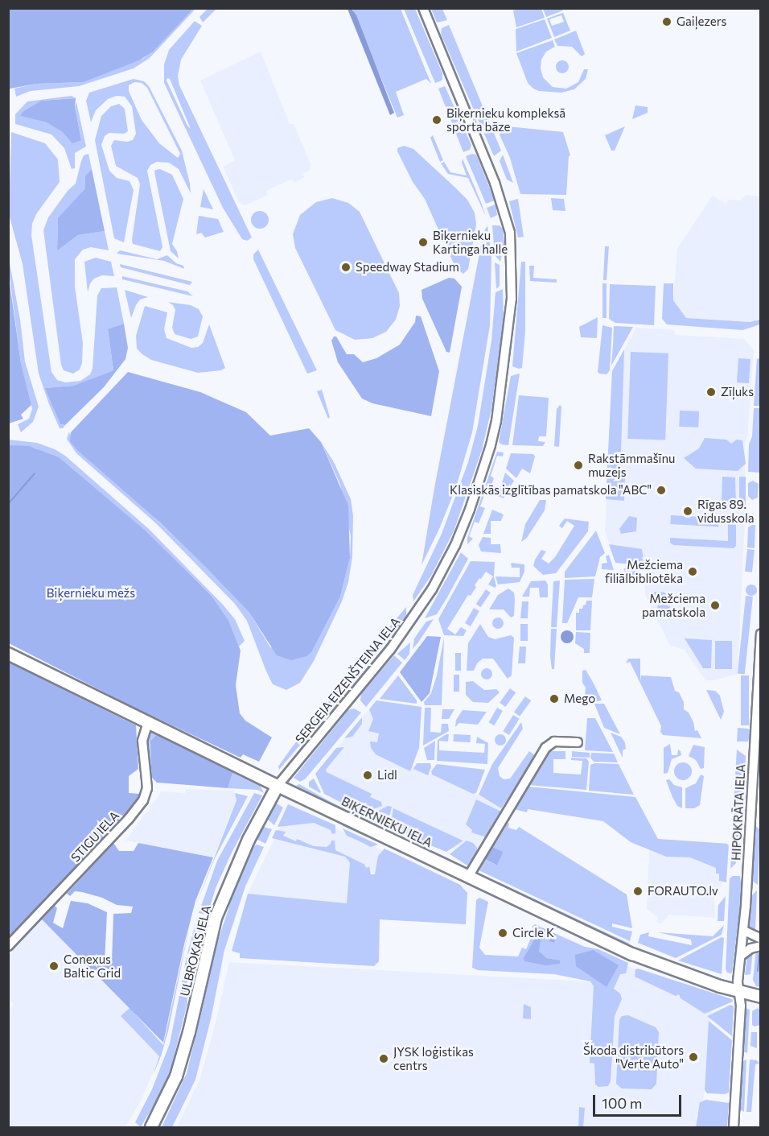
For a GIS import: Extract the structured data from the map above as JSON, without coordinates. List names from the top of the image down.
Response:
{
  "streets": {
    "main road": ["BIĶERNIEKU IELA", "ULBROKAS IELA"],
    "street": ["SERGEJA EIZENŠTEINA IELA", "HIPOKRĀTA IELA", "STIGU IELA"]
  },
  "crossings": [
    ["SERGEJA EIZENŠTEINA IELA", "BIĶERNIEKU IELA"],
    ["SERGEJA EIZENŠTEINA IELA", "ULBROKAS IELA"],
    ["HIPOKRĀTA IELA", "BIĶERNIEKU IELA"],
    ["BIĶERNIEKU IELA", "STIGU IELA"],
    ["BIĶERNIEKU IELA", "ULBROKAS IELA"]
  ],
  "parks": ["Biķernieku mežs"],
  "places": [
    "Gaiļezers",
    "Biķernieku kompleksā sporta bāze",
    "Biķernieku Kartinga halle",
    "Speedway Stadium",
    "Zīļuks",
    "Rakstāmmašīnu muzejs",
    "Klasiskās izglītības pamatskola \"ABC\"",
    "Rīgas 89. vidusskola",
    "Mežciema filiālbibliotēka",
    "Mežciema pamatskola",
    "Mego",
    "Lidl",
    "FORAUTO.lv",
    "Circle K",
    "Conexus Baltic Grid",
    "Škoda distribūtors \"Verte Auto\"",
    "JYSK loģistikas centrs"
  ],
  "scale_bar": "100 m"
}
